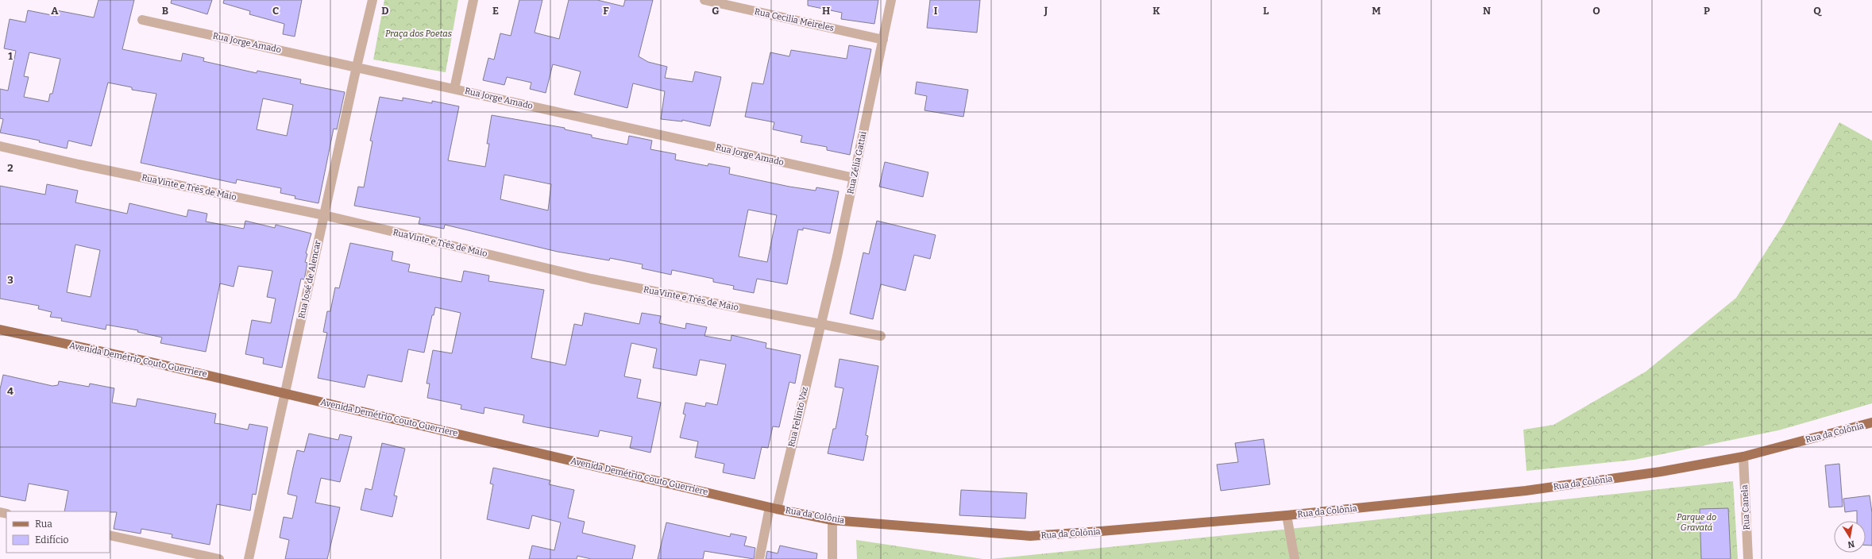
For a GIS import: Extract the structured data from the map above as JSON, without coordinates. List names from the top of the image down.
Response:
{
  "streets": {
    "main road": ["Avenida Demétrio Couto Guerriere", "Rua da Colônia"],
    "street": [
      "Rua Cecilia Meireles",
      "Rua Jorge Amado",
      "Rua Zélia Gattai",
      "RuaVinte e Três de Maio",
      "Rua José de Alencar",
      "Rua Felinto Vaz",
      "Rua Canela"
    ]
  },
  "crossings": [
    ["Rua Cecilia Meireles", "Rua Zélia Gattai"],
    ["Rua Jorge Amado", "Rua Zélia Gattai"],
    ["Rua Jorge Amado", "Rua José de Alencar"],
    ["Rua Zélia Gattai", "RuaVinte e Três de Maio"],
    ["Rua Zélia Gattai", "Rua Felinto Vaz"],
    ["RuaVinte e Três de Maio", "Rua José de Alencar"],
    ["RuaVinte e Três de Maio", "Rua Felinto Vaz"],
    ["Rua José de Alencar", "Avenida Demétrio Couto Guerriere"],
    ["Avenida Demétrio Couto Guerriere", "Rua Felinto Vaz"],
    ["Avenida Demétrio Couto Guerriere", "Rua da Colônia"],
    ["Rua Felinto Vaz", "Rua da Colônia"],
    ["Rua da Colônia", "Rua Canela"]
  ],
  "parks": ["Praça dos Poetas", "Parque do Gravatá"],
  "legend": ["Rua", "Edifício"],
  "north": "bottom",
  "grid": {
    "columns": [
      "A",
      "B",
      "C",
      "D",
      "E",
      "F",
      "G",
      "H",
      "I",
      "J",
      "K",
      "L",
      "M",
      "N",
      "O",
      "P",
      "Q"
    ],
    "rows": [
      "1",
      "2",
      "3",
      "4"
    ]
  }
}
